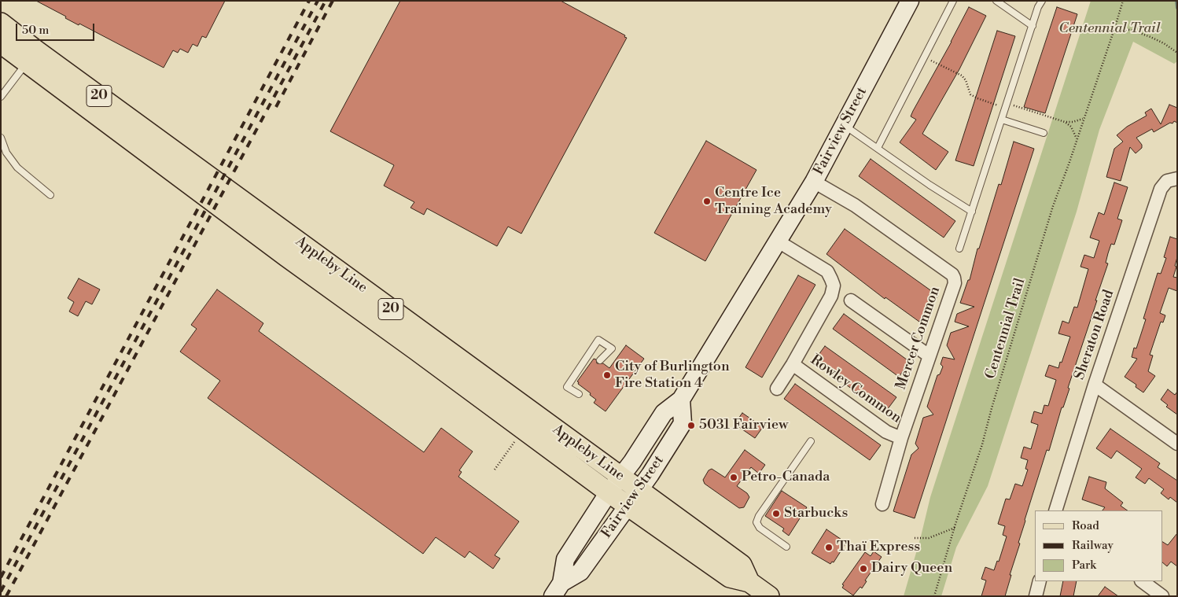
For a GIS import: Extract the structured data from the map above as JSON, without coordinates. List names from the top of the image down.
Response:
{
  "streets": {
    "main road": ["20", "Appleby Line"],
    "street": [
      "Fairview Street",
      "Sheraton Road",
      "Mercer Common",
      "Rowley Common"
    ],
    "path": ["Centennial Trail"]
  },
  "crossings": [
    ["Fairview Street", "Appleby Line"],
    ["Fairview Street", "Mercer Common"],
    ["Mercer Common", "Rowley Common"]
  ],
  "parks": ["Centennial Trail"],
  "places": [
    "Centre Ice Training Academy",
    "City of Burlington Fire Station 4",
    "5031 Fairview",
    "Petro-Canada",
    "Starbucks",
    "Thaï Express",
    "Dairy Queen"
  ],
  "legend": ["Road", "Railway", "Park"],
  "scale_bar": "50 m"
}
